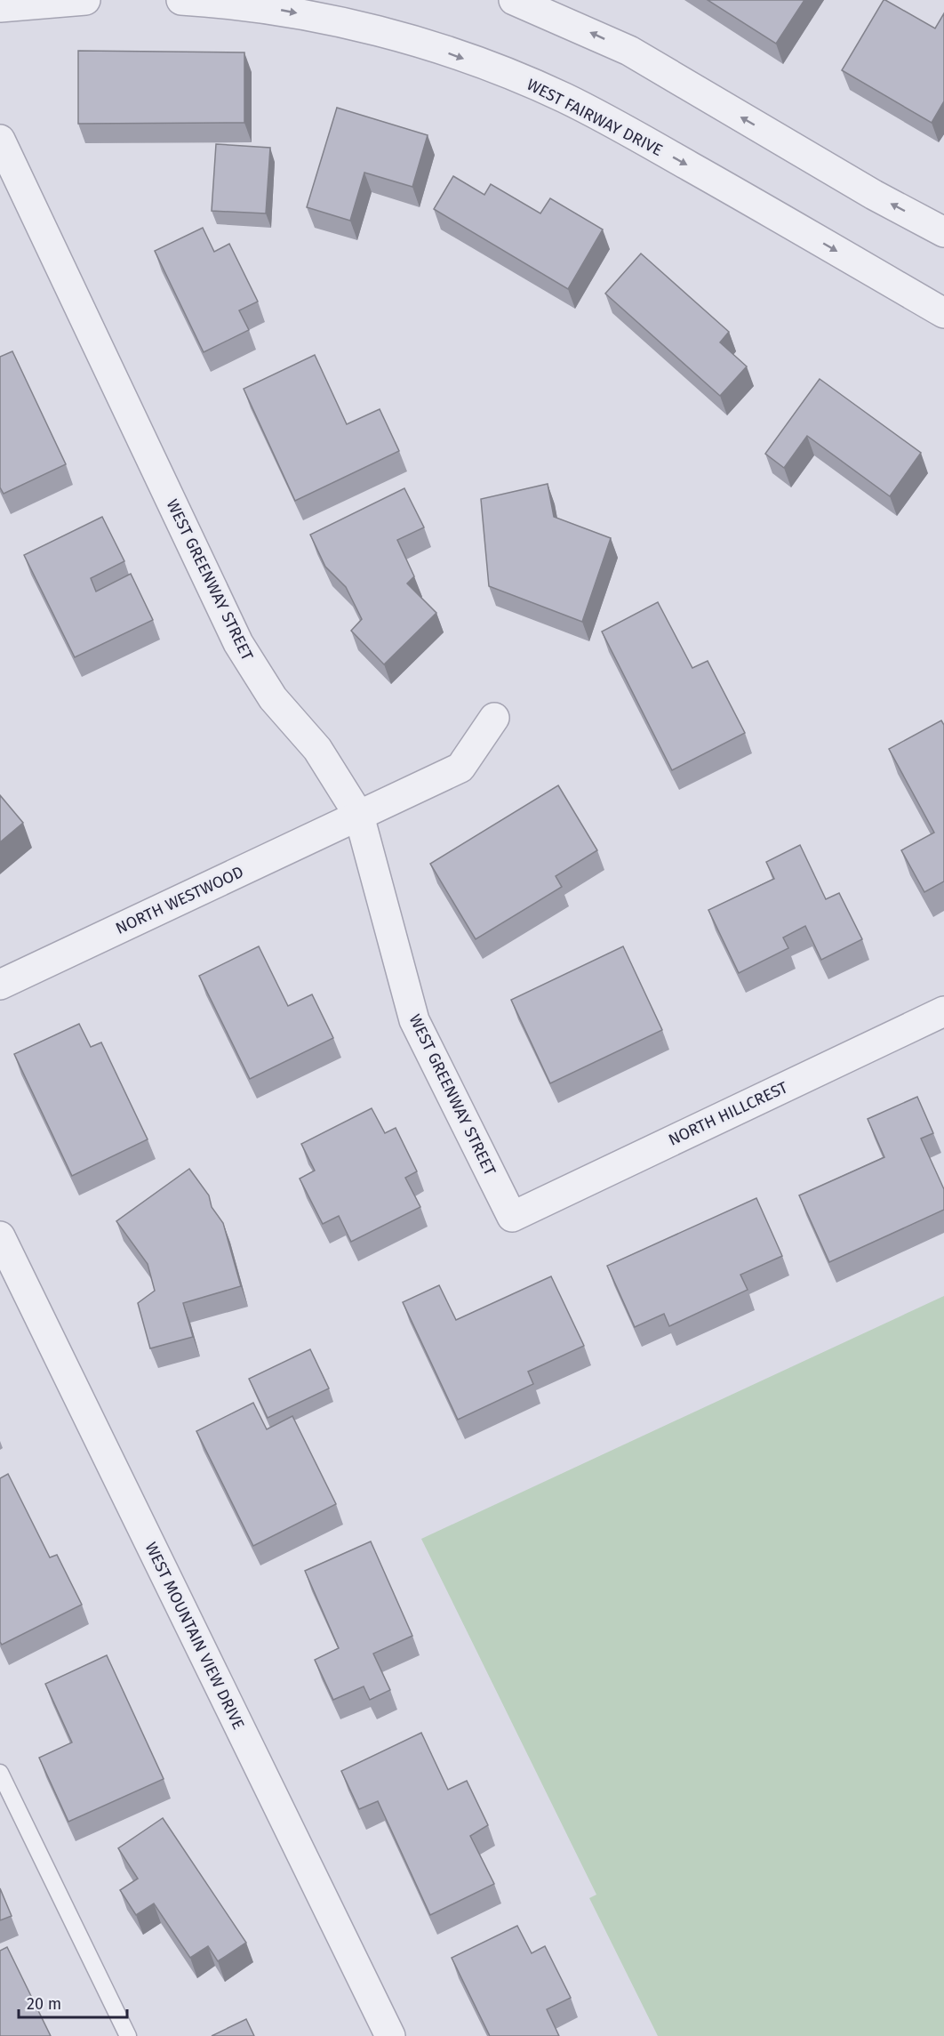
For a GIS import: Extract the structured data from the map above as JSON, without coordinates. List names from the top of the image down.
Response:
{
  "streets": {
    "street": [
      "WEST FAIRWAY DRIVE",
      "WEST GREENWAY STREET",
      "NORTH WESTWOOD",
      "NORTH HILLCREST",
      "WEST MOUNTAIN VIEW DRIVE"
    ]
  },
  "crossings": [
    ["WEST GREENWAY STREET", "NORTH WESTWOOD"],
    ["WEST GREENWAY STREET", "NORTH HILLCREST"]
  ],
  "scale_bar": "20 m"
}
